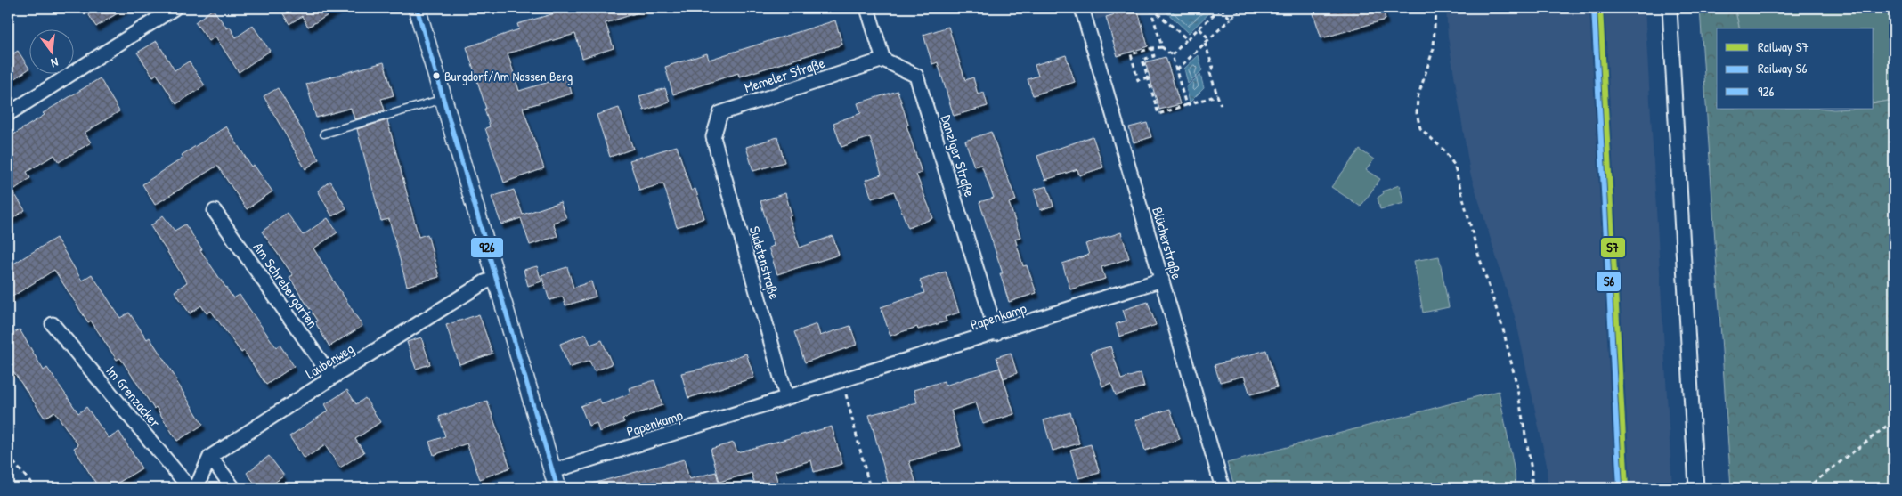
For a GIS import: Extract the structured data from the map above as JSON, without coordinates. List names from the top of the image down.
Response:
{
  "streets": {
    "street": [
      "Memeler Straße",
      "Danziger Straße",
      "Blücherstraße",
      "Sudetenstraße",
      "Am Schrebergarten",
      "Papenkamp",
      "Laubenweg",
      "Im Grenzacker"
    ]
  },
  "crossings": [
    ["Memeler Straße", "Danziger Straße"],
    ["Memeler Straße", "Sudetenstraße"],
    ["Danziger Straße", "Papenkamp"],
    ["Blücherstraße", "Papenkamp"],
    ["Sudetenstraße", "Papenkamp"],
    ["Am Schrebergarten", "Laubenweg"]
  ],
  "places": ["Burgdorf/Am Nassen Berg"],
  "lines": ["rail line S7", "rail line S6", "transit line 926"],
  "legend": ["Railway S7", "Railway S6", "926"],
  "north": "bottom"
}
